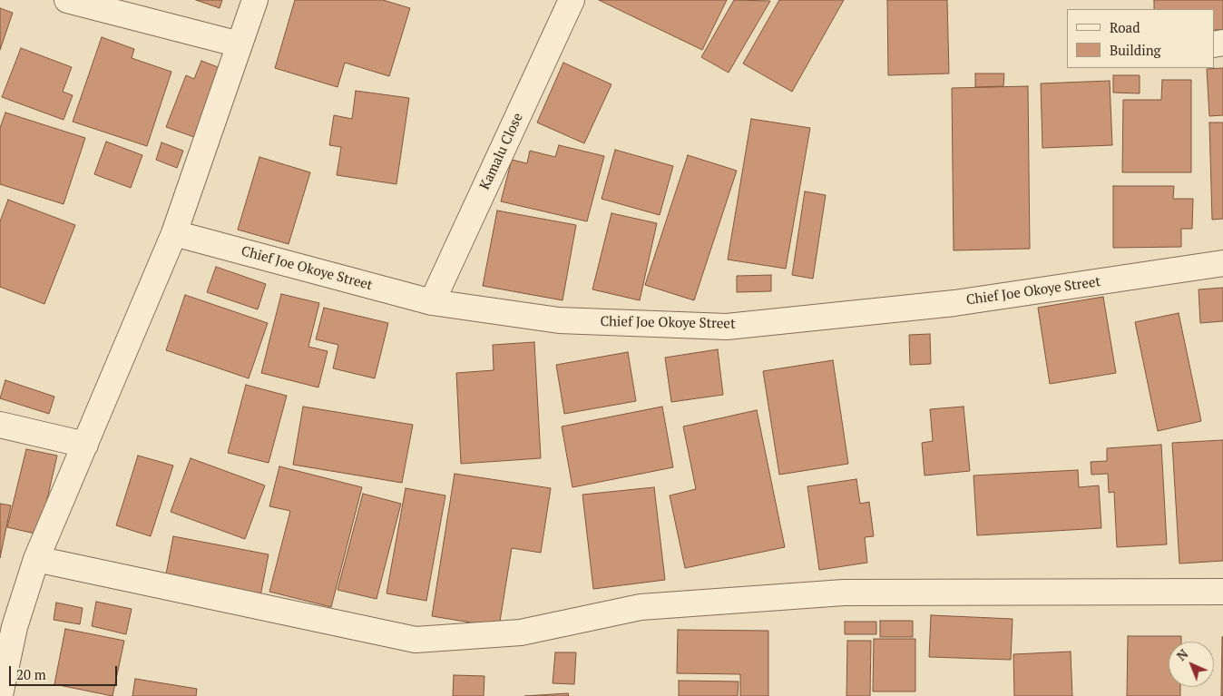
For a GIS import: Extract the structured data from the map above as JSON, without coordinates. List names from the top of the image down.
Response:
{
  "streets": {
    "street": ["Kamalu Close", "Chief Joe Okoye Street"]
  },
  "crossings": [
    ["Kamalu Close", "Chief Joe Okoye Street"]
  ],
  "legend": ["Road", "Building"],
  "scale_bar": "20 m",
  "north": "top left"
}
